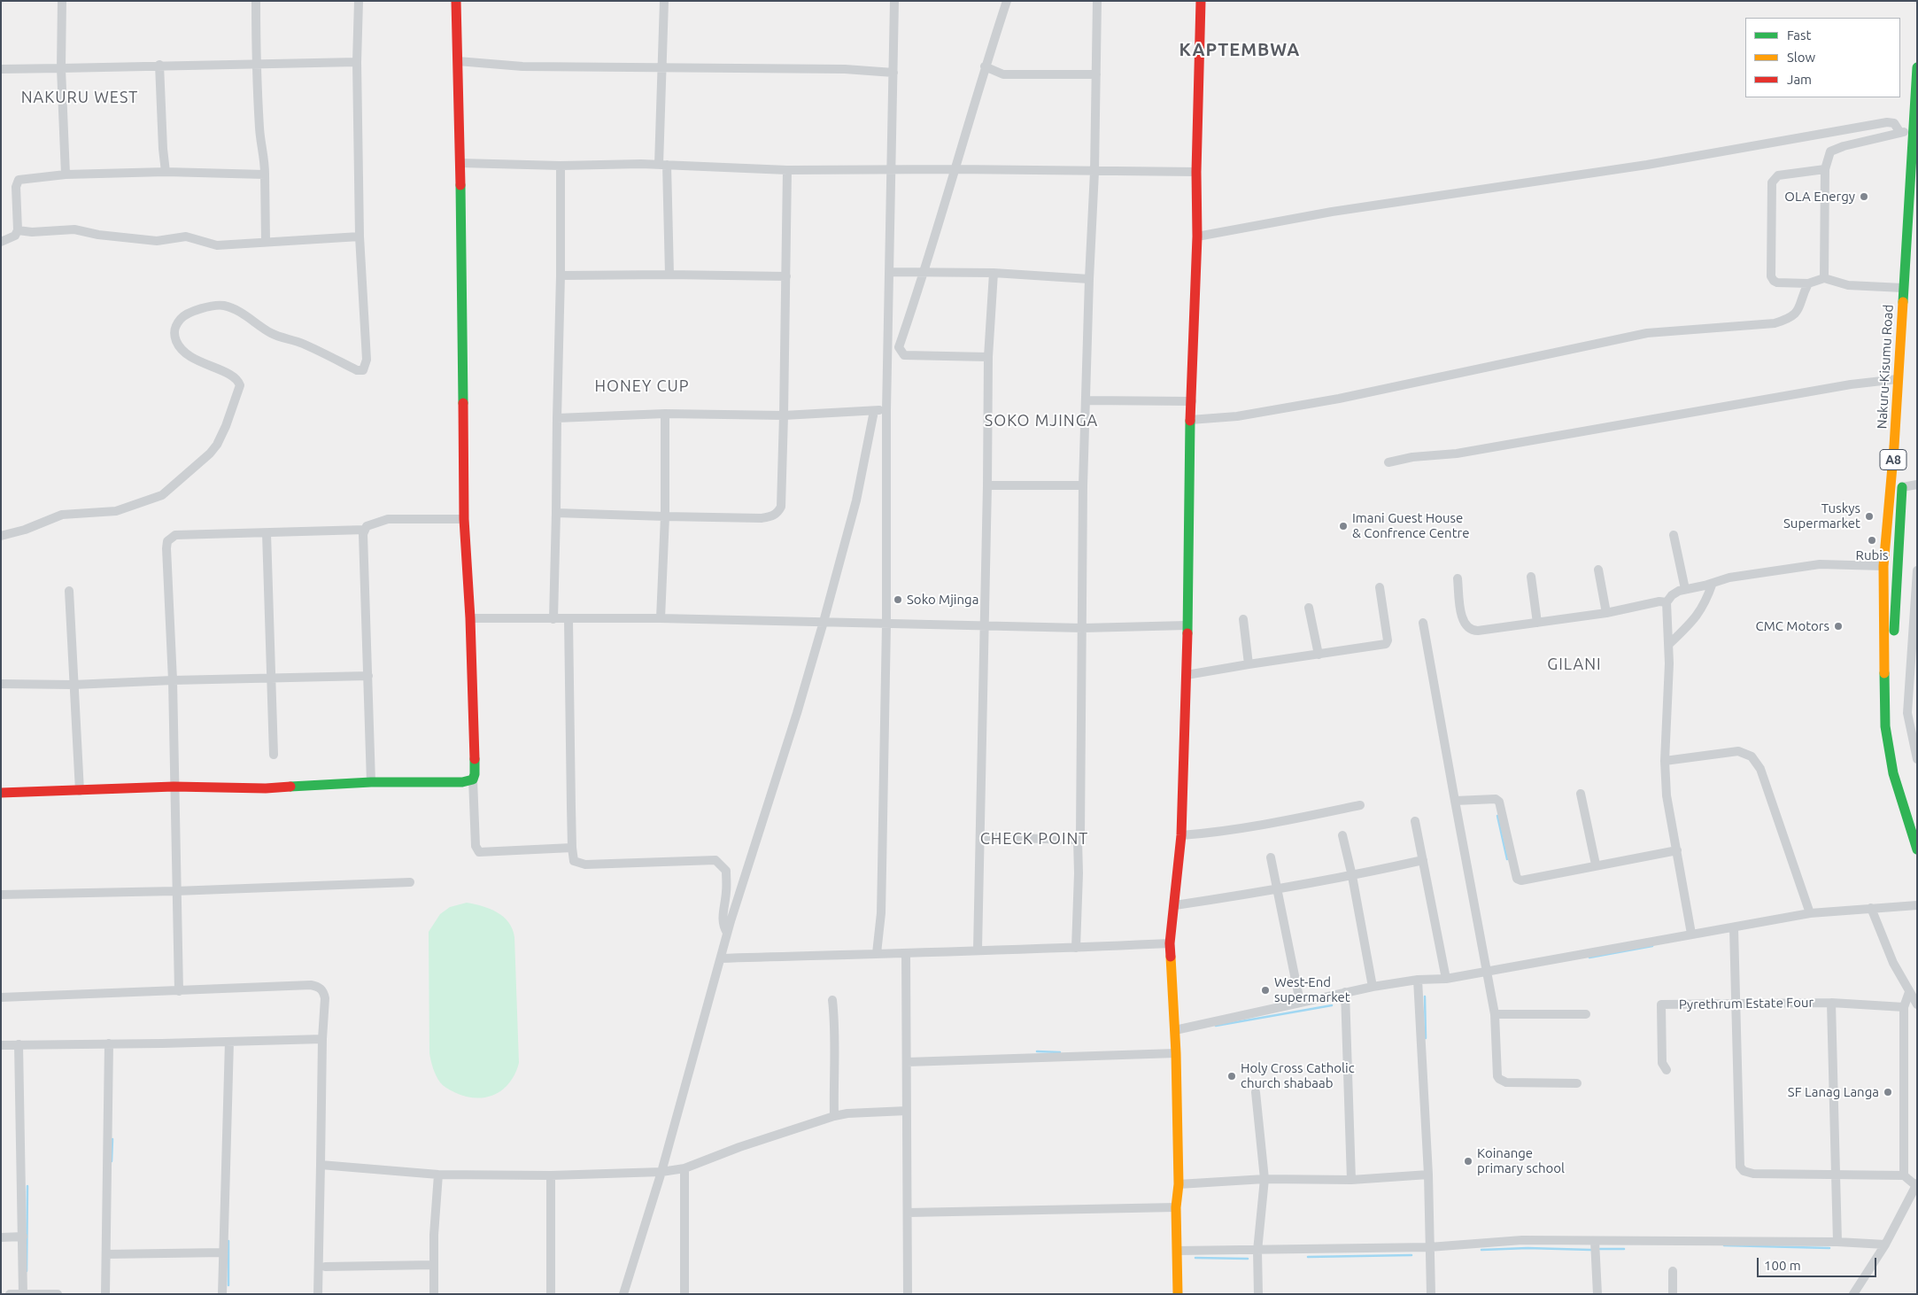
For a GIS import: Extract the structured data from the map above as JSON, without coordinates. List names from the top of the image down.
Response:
{
  "streets": {
    "main road": ["Nakuru-Kisumu Road", "A8"],
    "street": ["Pyrethrum Estate Four"]
  },
  "districts": [
    "KAPTEMBWA",
    "NAKURU WEST",
    "HONEY CUP",
    "SOKO MJINGA",
    "GILANI",
    "CHECK POINT"
  ],
  "places": [
    "OLA Energy",
    "Tuskys Supermarket",
    "Imani Guest House & Confrence Centre",
    "Rubis",
    "Soko Mjinga",
    "CMC Motors",
    "West-End supermarket",
    "Holy Cross Catholic church shabaab",
    "SF Lanag Langa",
    "Koinange primary school"
  ],
  "legend": ["Fast", "Slow", "Jam"],
  "scale_bar": "100 m"
}
